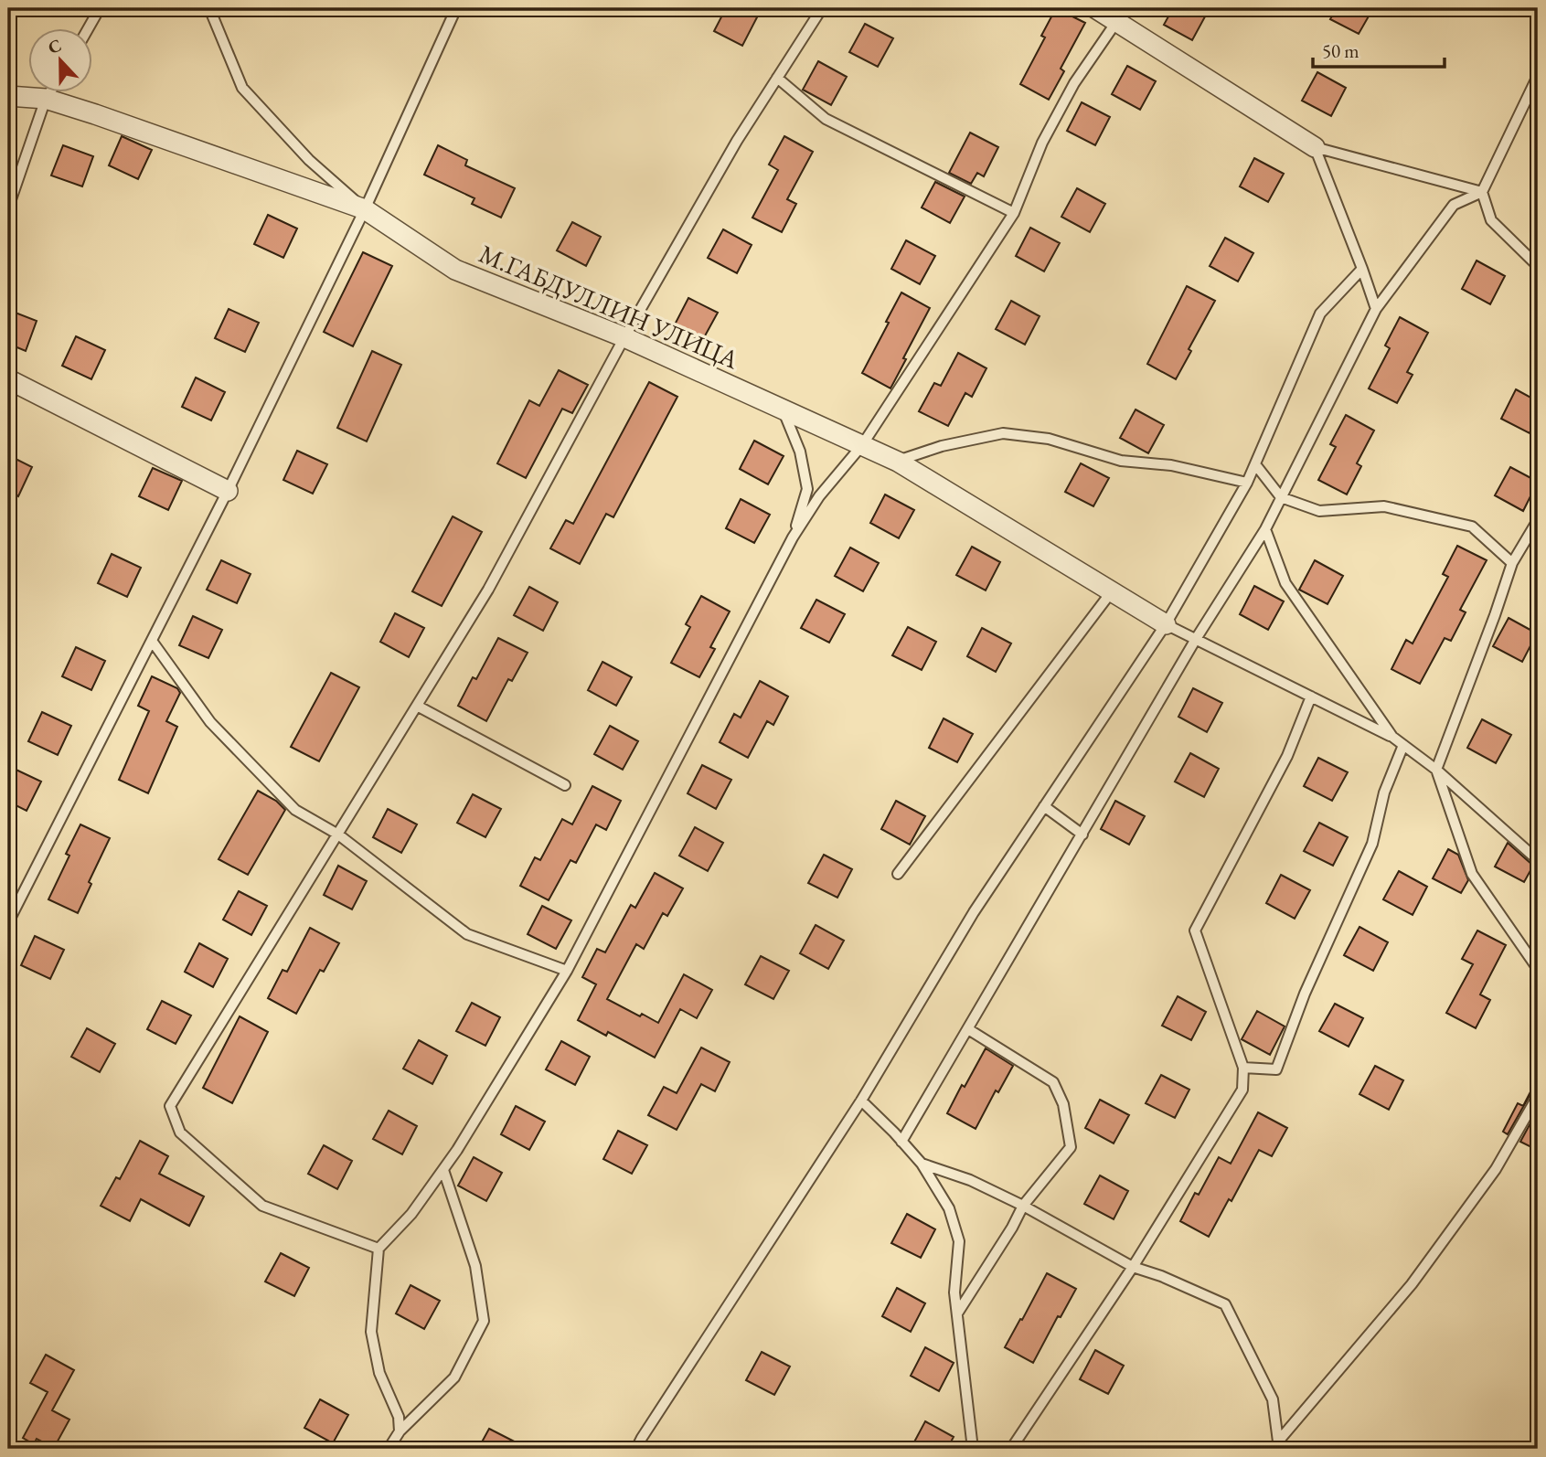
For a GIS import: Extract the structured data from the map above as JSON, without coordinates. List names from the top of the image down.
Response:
{
  "streets": {
    "street": ["М.ГАБДУЛЛИН УЛИЦА"]
  },
  "scale_bar": "50 m",
  "north": "top"
}
